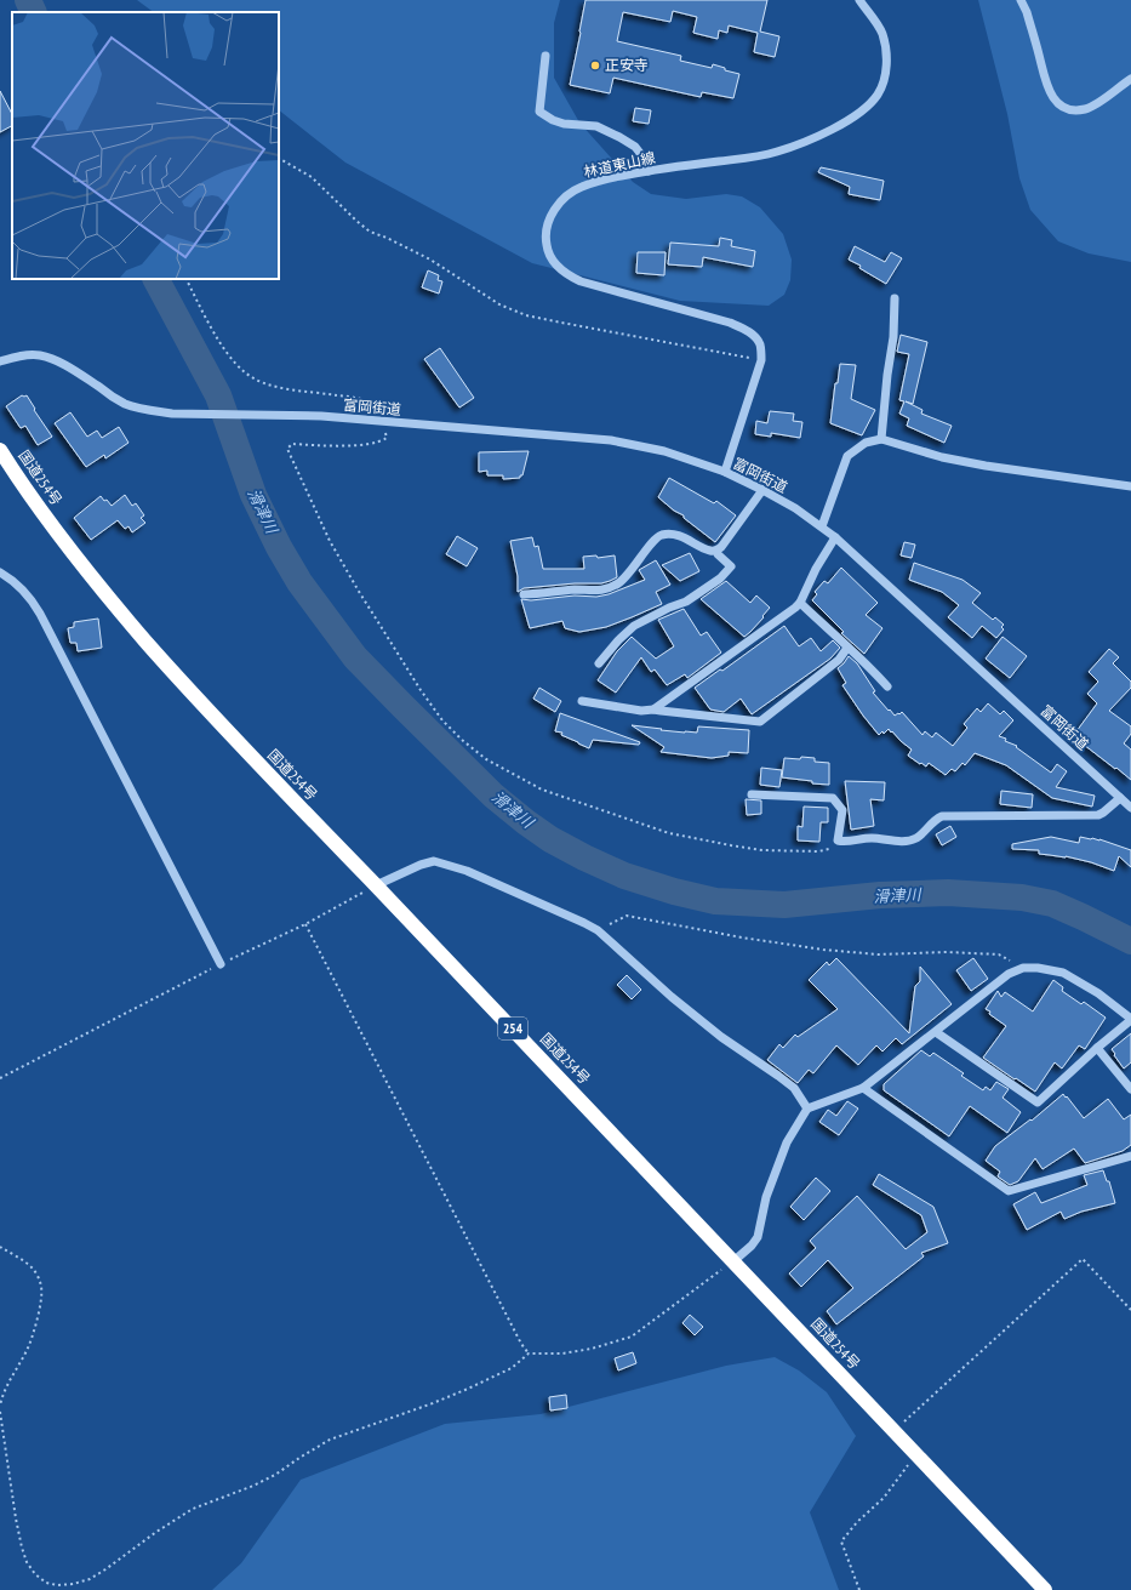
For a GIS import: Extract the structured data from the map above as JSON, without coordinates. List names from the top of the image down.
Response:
{
  "streets": {
    "highway": ["国道254号", "254"],
    "street": ["林道東山線", "富岡街道"]
  },
  "water": ["滑津川"],
  "places": ["正安寺"]
}
